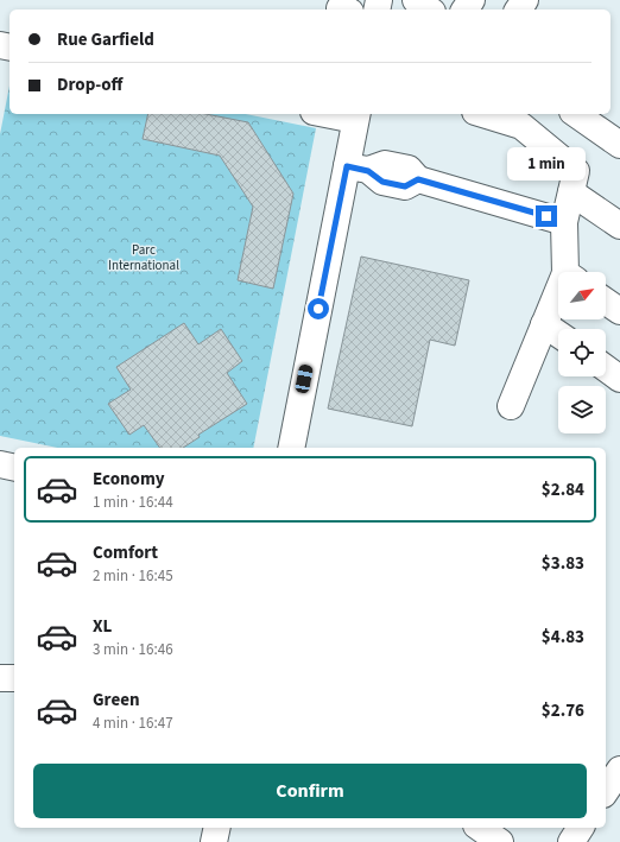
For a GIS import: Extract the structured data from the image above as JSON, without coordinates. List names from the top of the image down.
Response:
{
  "parks": ["Parc International"],
  "north": "top right",
  "page": {
    "banner": ["Rue Garfield", "Drop-off"],
    "bubble": "1 min",
    "list": [
      {
        "name": "Economy",
        "note": "1 min · 16:44",
        "value": "$2.84"
      },
      {
        "name": "Comfort",
        "note": "2 min · 16:45",
        "value": "$3.83"
      },
      {
        "name": "XL",
        "note": "3 min · 16:46",
        "value": "$4.83"
      },
      {
        "name": "Green",
        "note": "4 min · 16:47",
        "value": "$2.76"
      }
    ],
    "buttons": "Confirm"
  }
}
